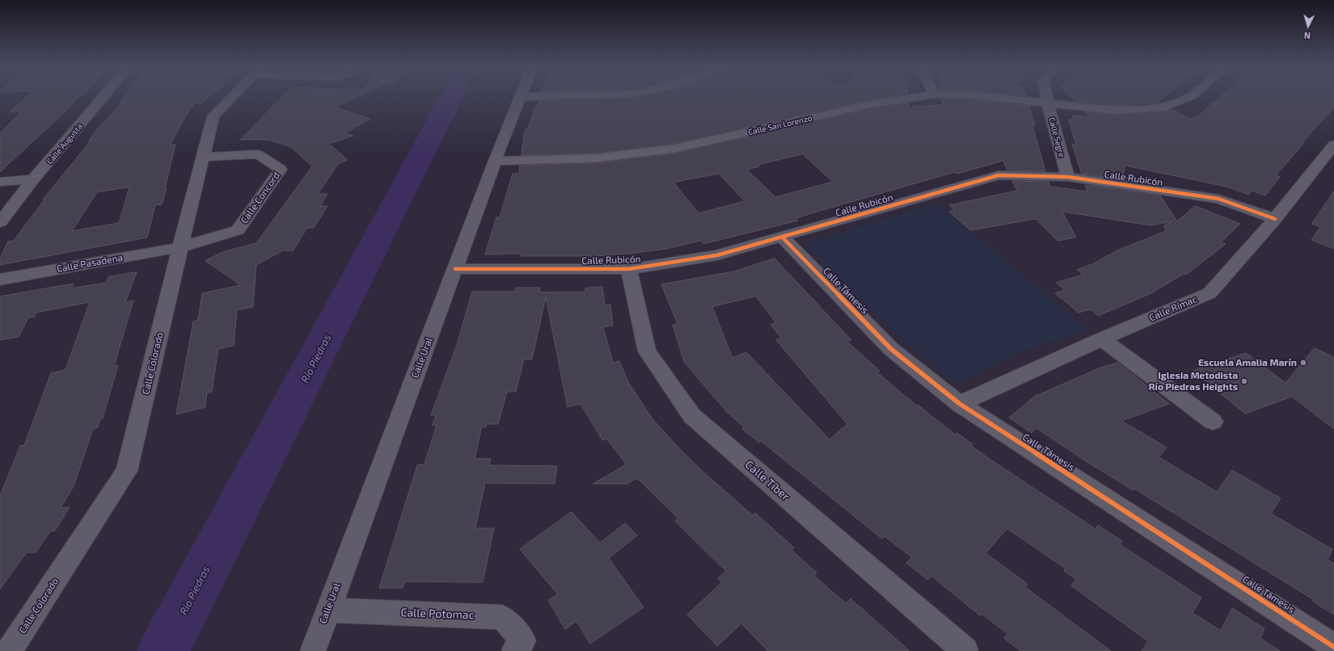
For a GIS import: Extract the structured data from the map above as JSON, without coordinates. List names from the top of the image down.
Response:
{
  "streets": {
    "street": [
      "Calle San Lorenzo",
      "Calle Segre",
      "Calle Augusta",
      "Calle Rubicón",
      "Calle Concord",
      "Calle Pasadena",
      "Calle Támesis",
      "Calle Rímac",
      "Calle Ural",
      "Calle Colorado",
      "Calle Tíber",
      "Calle Potomac"
    ]
  },
  "crossings": [
    ["Calle San Lorenzo", "Calle Segre"],
    ["Calle San Lorenzo", "Calle Ural"],
    ["Calle Segre", "Calle Rubicón"],
    ["Calle Rubicón", "Calle Támesis"],
    ["Calle Rubicón", "Calle Rímac"],
    ["Calle Rubicón", "Calle Ural"],
    ["Calle Rubicón", "Calle Tíber"],
    ["Calle Concord", "Calle Pasadena"],
    ["Calle Concord", "Calle Colorado"],
    ["Calle Pasadena", "Calle Colorado"],
    ["Calle Támesis", "Calle Rímac"],
    ["Calle Ural", "Calle Potomac"]
  ],
  "water": ["Río Piedras"],
  "places": ["Escuela Amalia Marín", "Iglesia Metodista Río Piedras Heights"],
  "north": "bottom"
}
